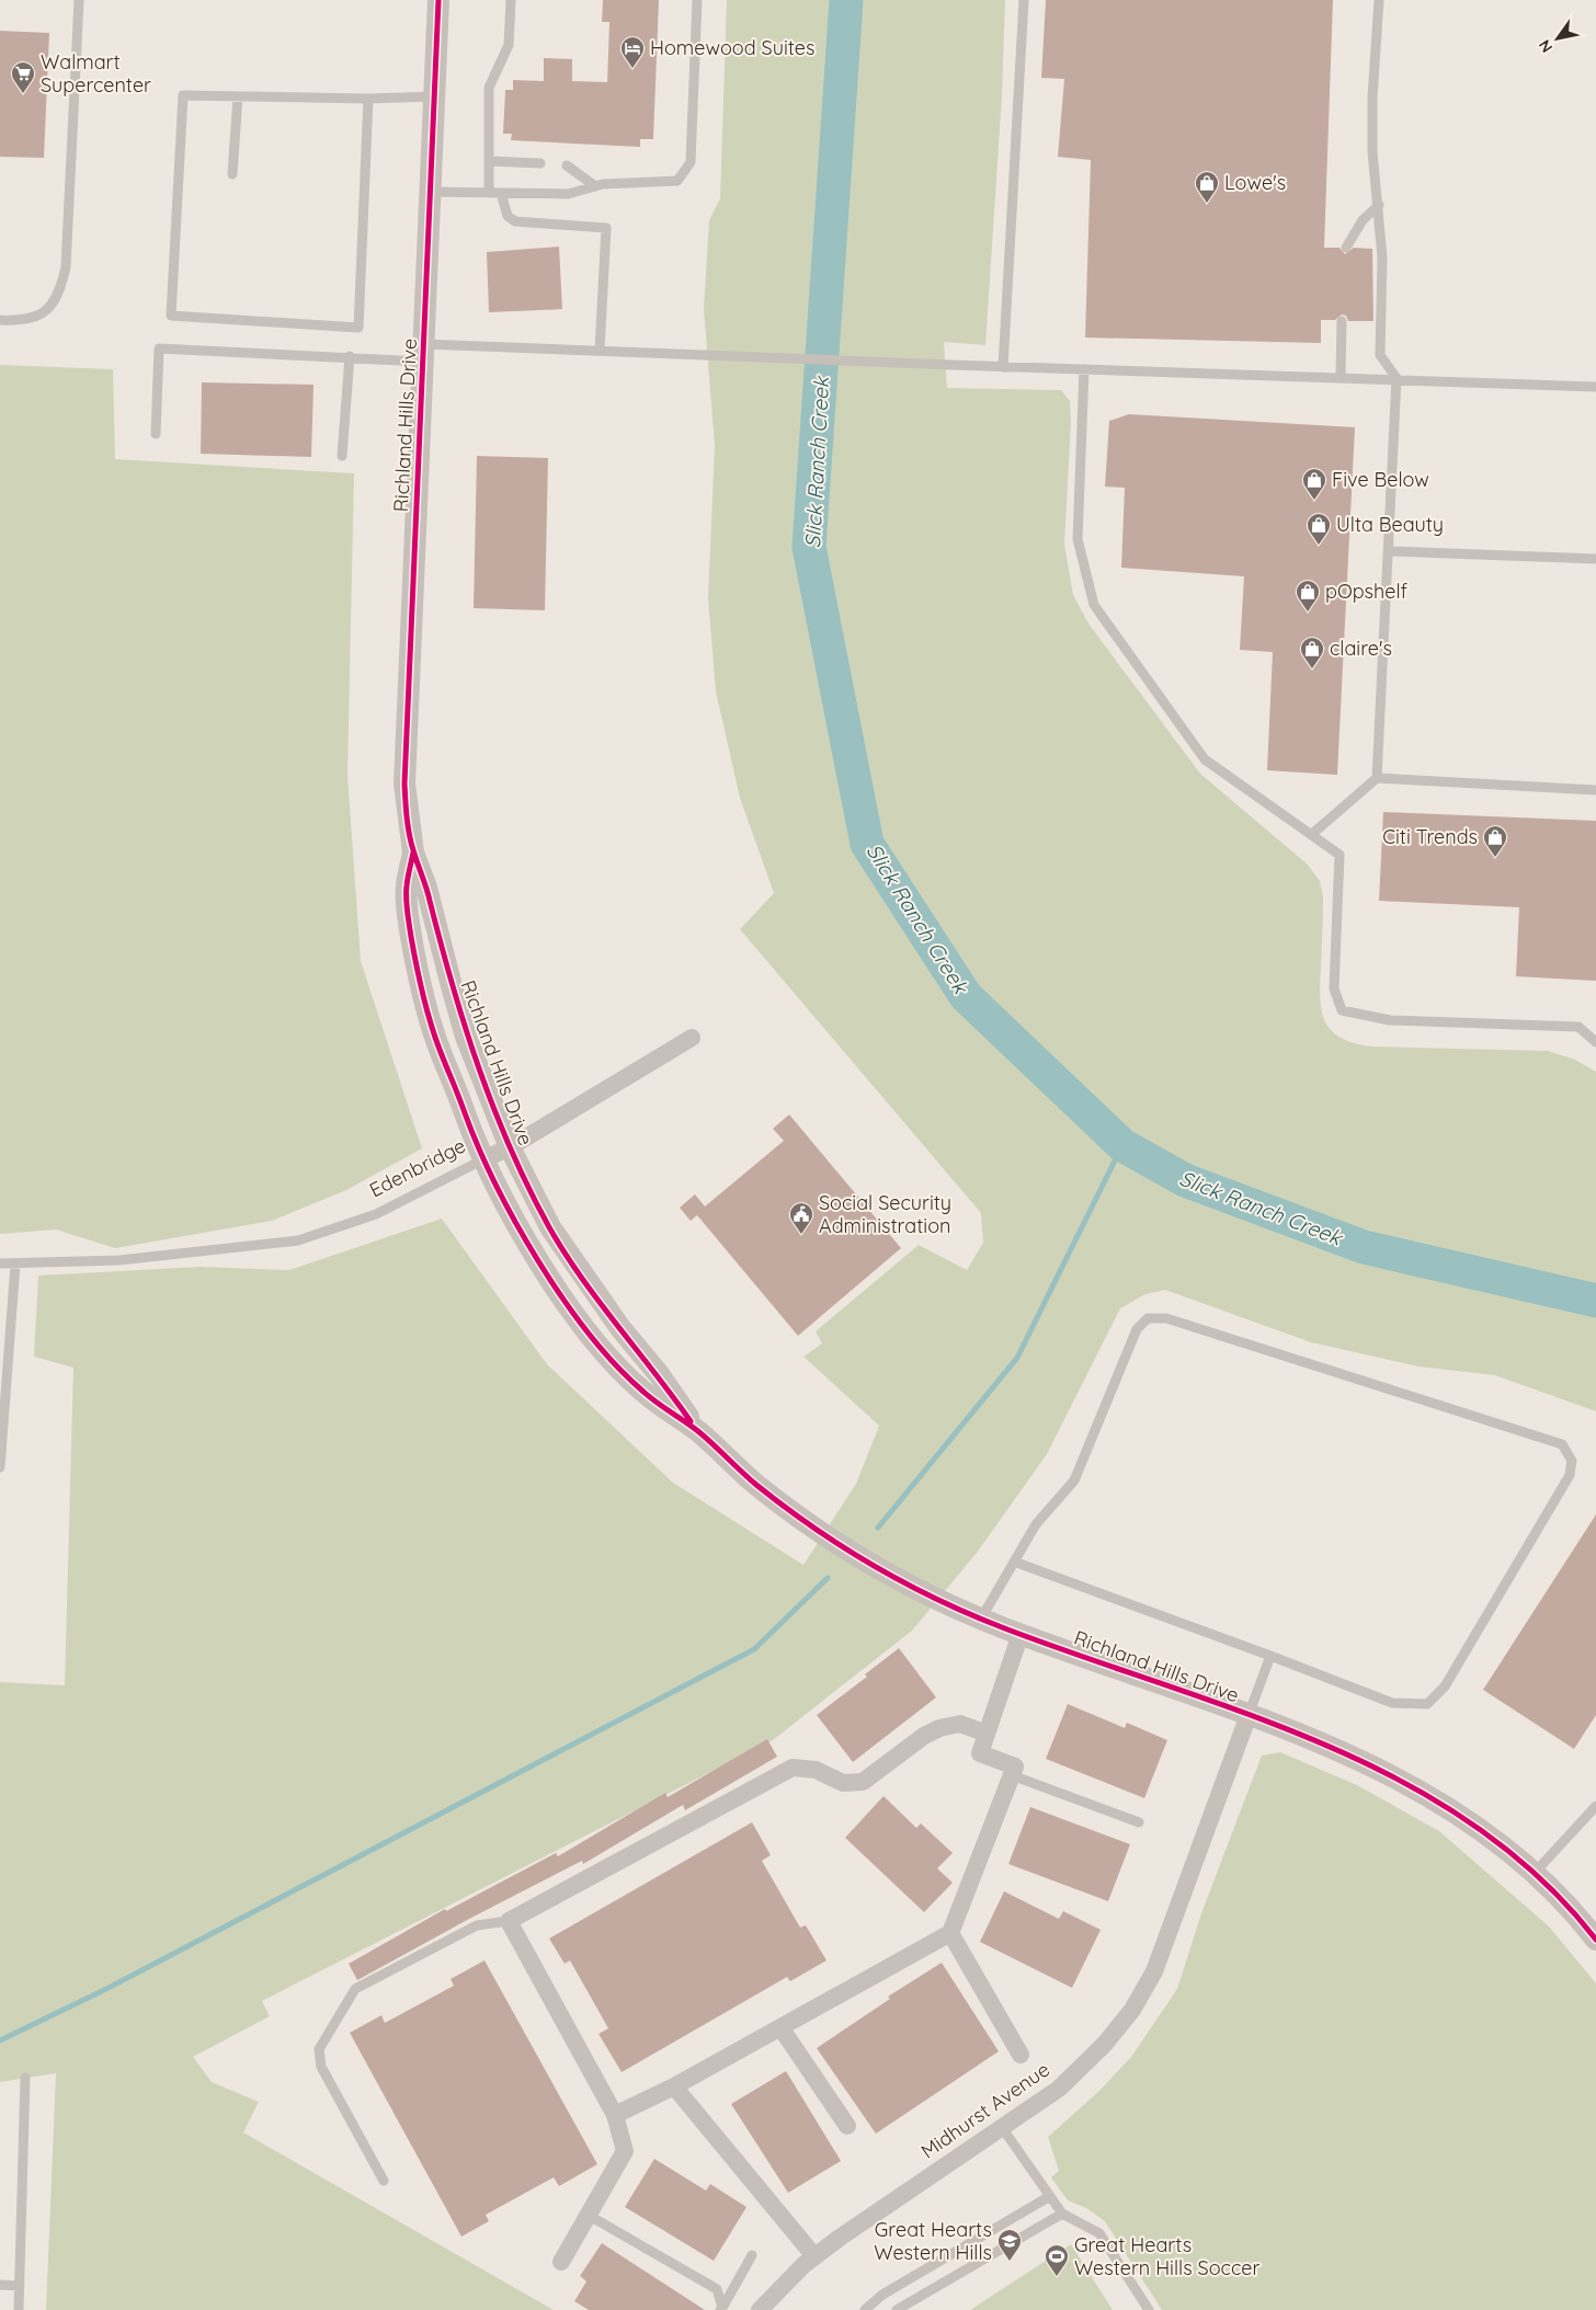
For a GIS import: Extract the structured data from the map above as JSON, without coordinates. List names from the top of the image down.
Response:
{
  "streets": {
    "street": ["Richland Hills Drive", "Edenbridge", "Midhurst Avenue"]
  },
  "crossings": [
    ["Richland Hills Drive", "Edenbridge"],
    ["Richland Hills Drive", "Midhurst Avenue"]
  ],
  "water": ["Slick Ranch Creek"],
  "places": {
    "hotel": ["Homewood Suites"],
    "supermarket": ["Walmart Supercenter"],
    "shop": [
      "Lowe's",
      "Five Below",
      "Ulta Beauty",
      "pOpshelf",
      "claire's",
      "Citi Trends"
    ],
    "public building": ["Social Security Administration"],
    "school or university": ["Great Hearts Western Hills"],
    "sports": ["Great Hearts Western Hills Soccer"]
  },
  "north": "bottom left"
}
